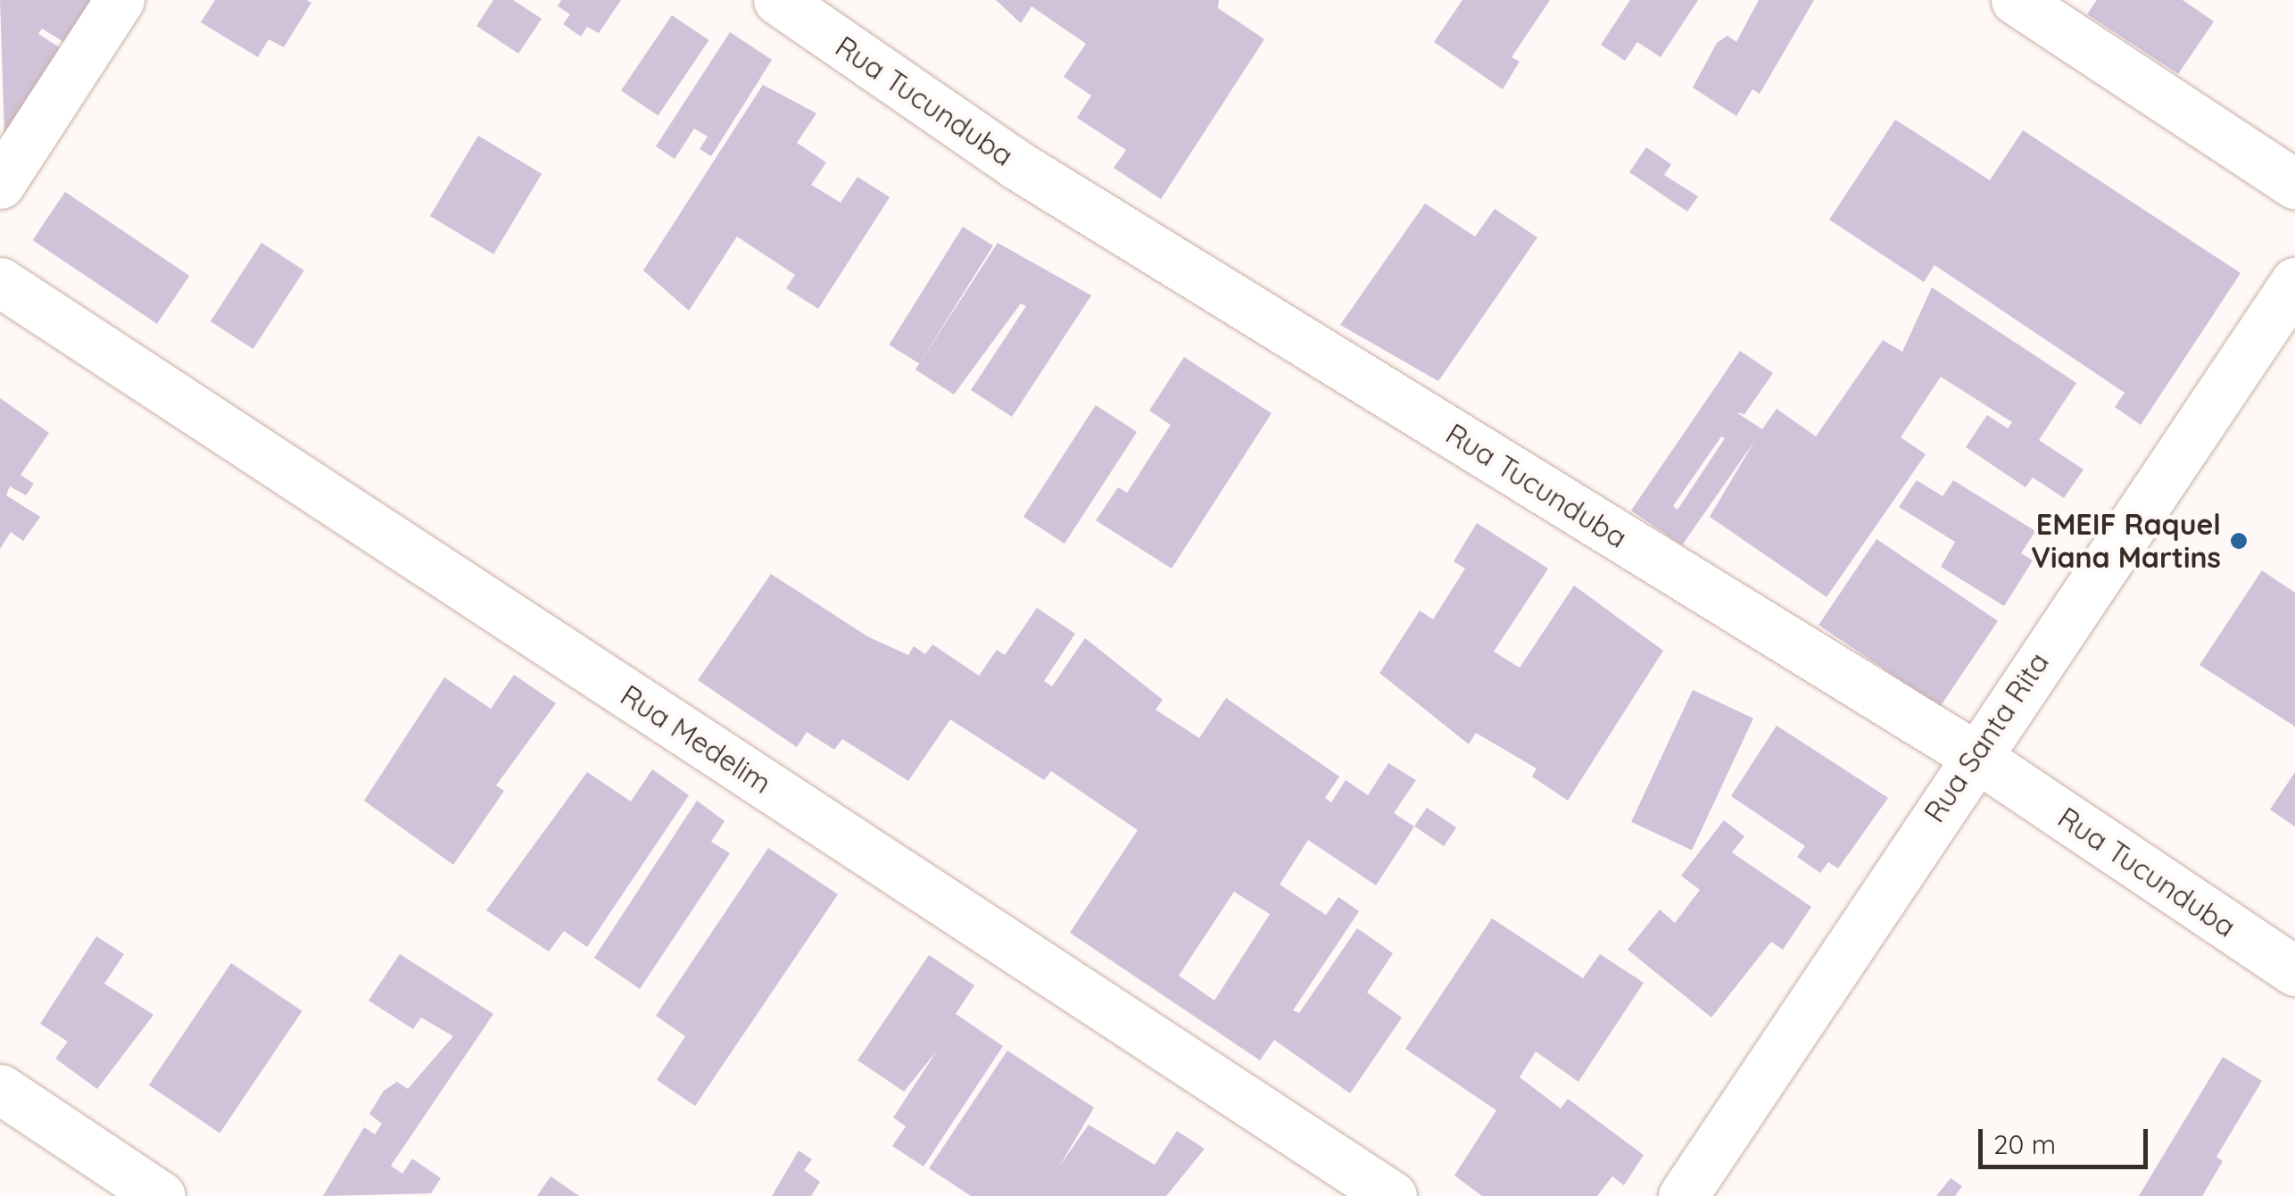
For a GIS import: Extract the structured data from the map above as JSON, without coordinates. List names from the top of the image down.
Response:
{
  "streets": {
    "street": ["Rua Tucunduba", "Rua Santa Rita", "Rua Medelim"]
  },
  "crossings": [
    ["Rua Tucunduba", "Rua Santa Rita"]
  ],
  "places": ["EMEIF Raquel Viana Martins"],
  "scale_bar": "20 m"
}
